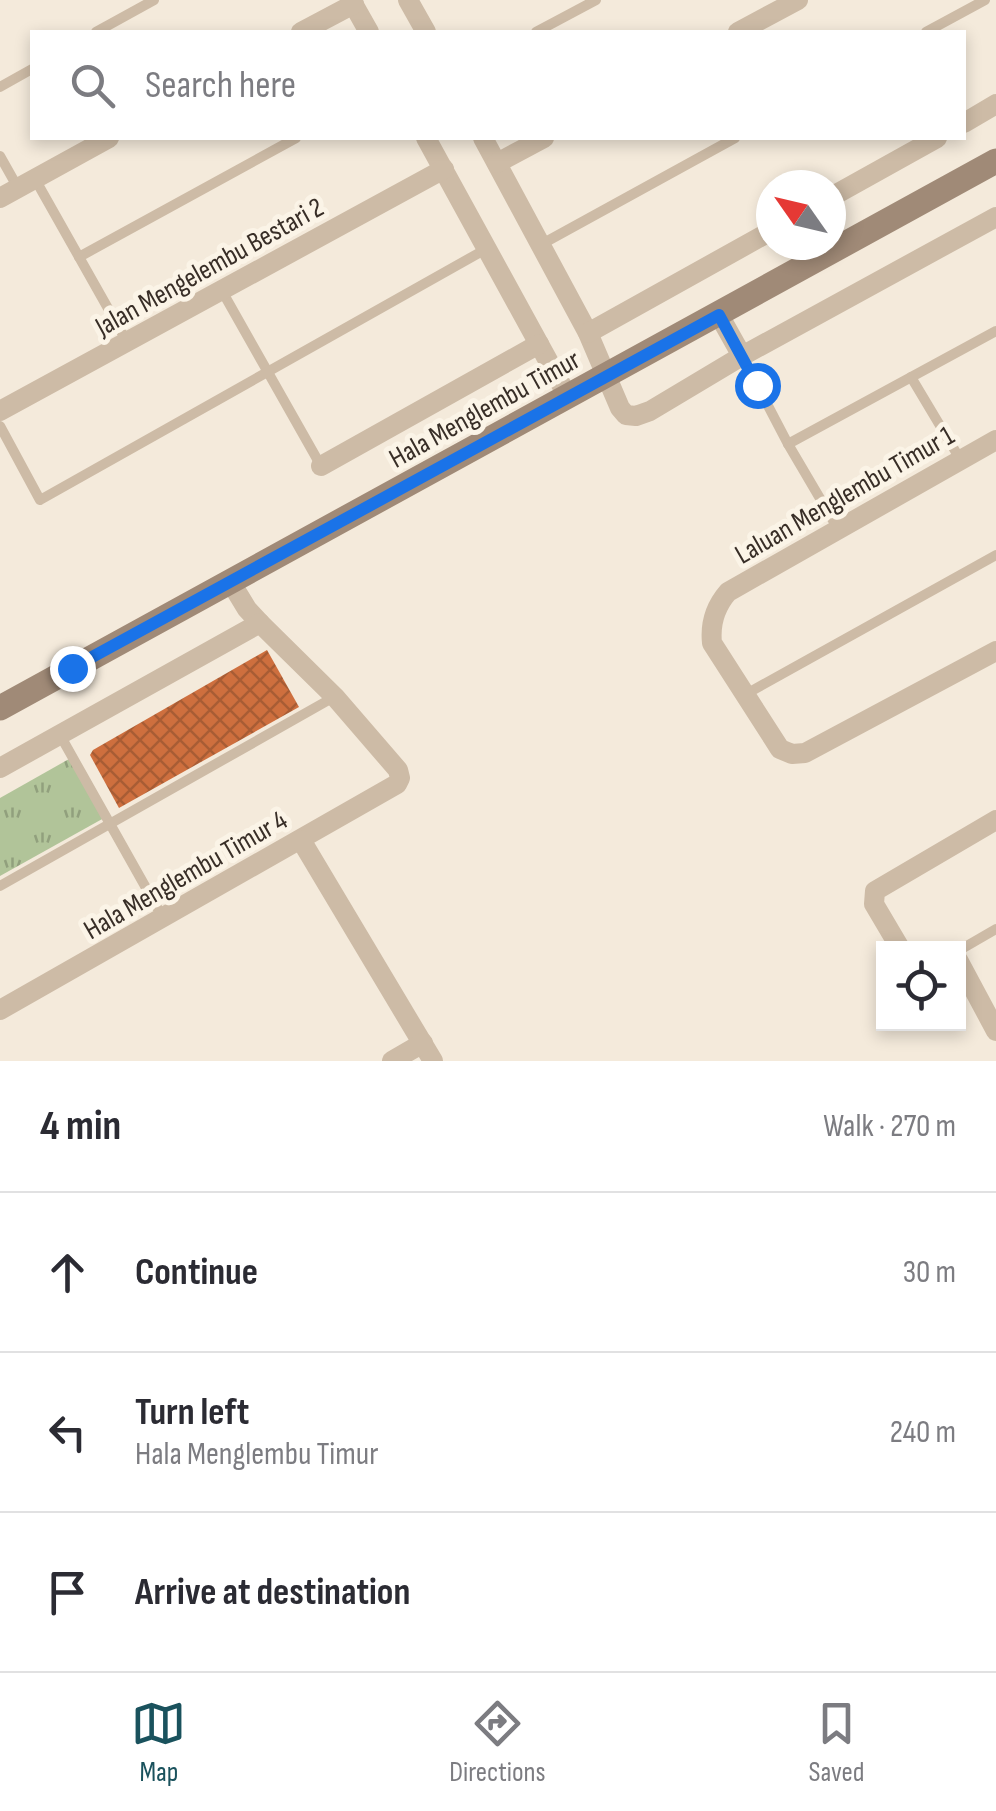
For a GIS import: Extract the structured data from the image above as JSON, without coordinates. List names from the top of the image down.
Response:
{
  "streets": {
    "street": [
      "Jalan Mengelembu Bestari 2",
      "Hala Menglembu Timur",
      "Laluan Menglembu Timur 1",
      "Hala Menglembu Timur 4"
    ]
  },
  "north": "top left",
  "page": {
    "search": "Search here",
    "heading": ["4 min", "Walk · 270 m"],
    "list": [
      ["Continue", "30 m"],
      ["Turn left", "Hala Menglembu Timur", "240 m"],
      "Arrive at destination"
    ],
    "nav": ["Map", "Directions", "Saved"]
  }
}
